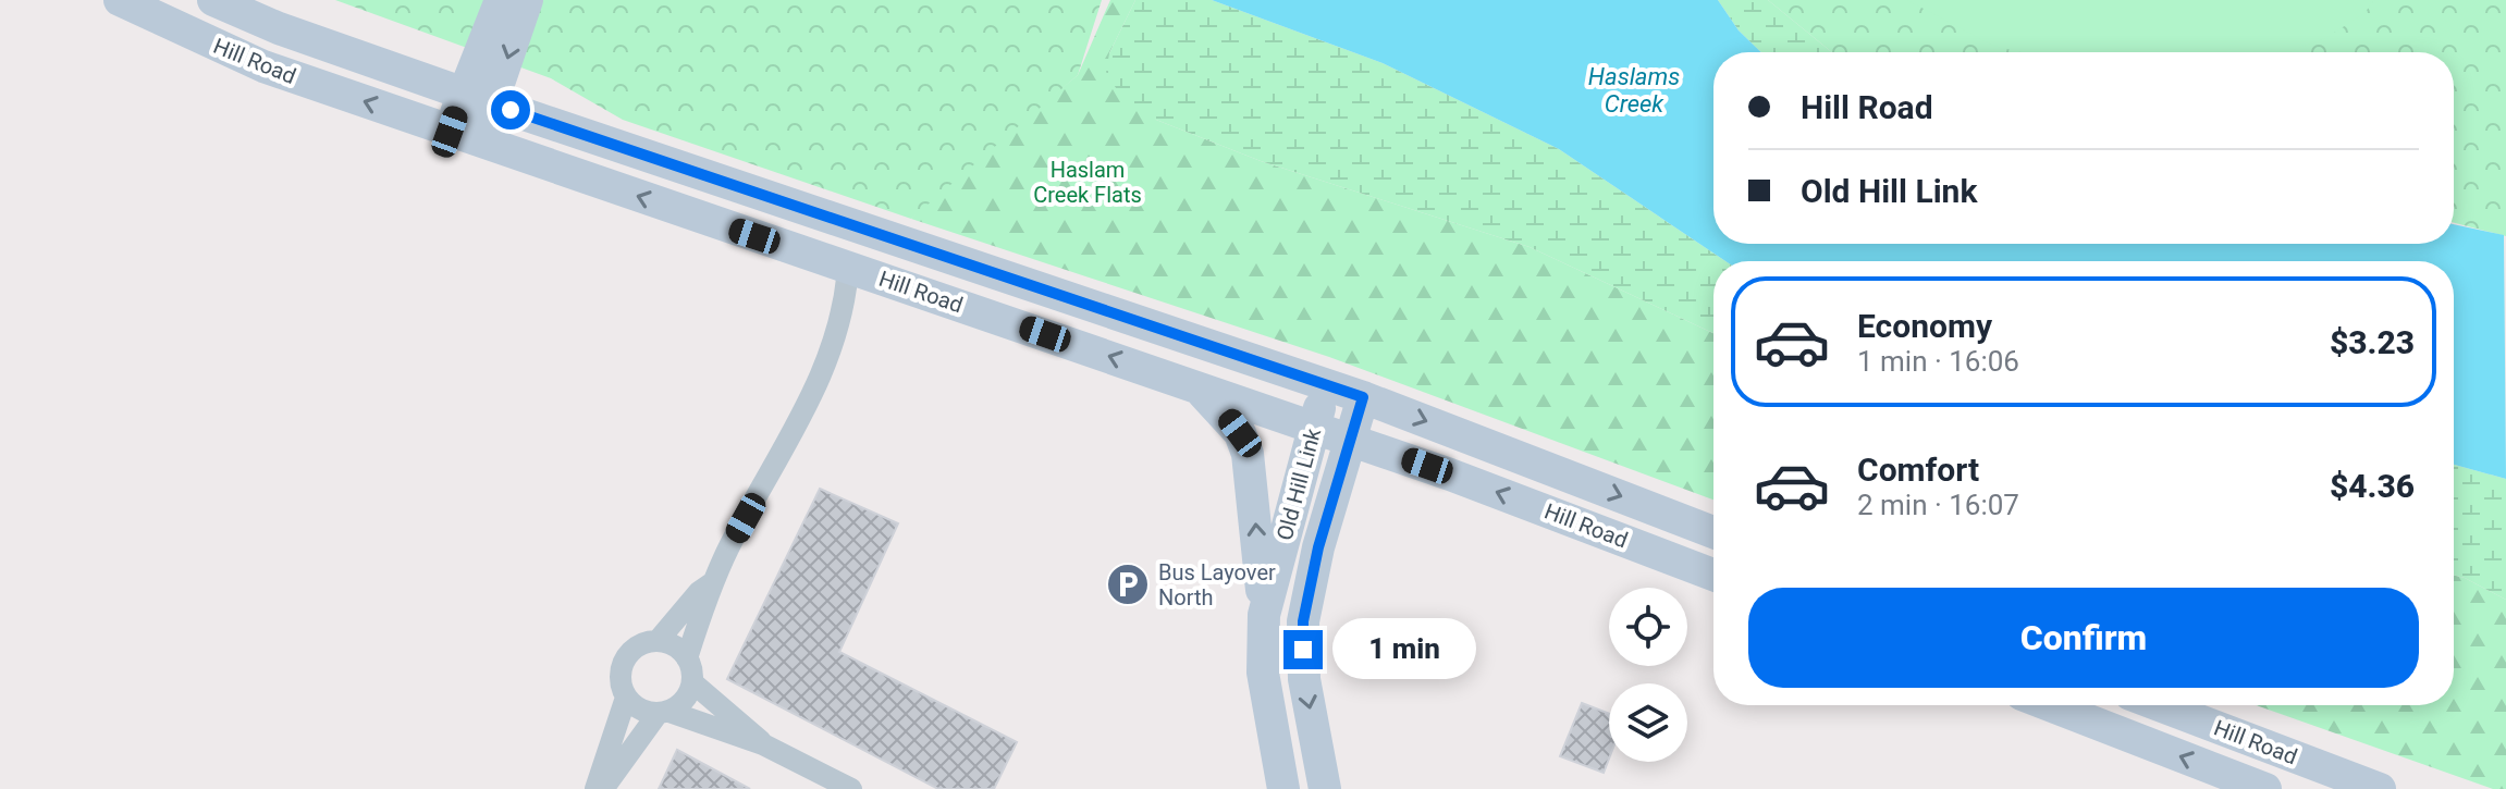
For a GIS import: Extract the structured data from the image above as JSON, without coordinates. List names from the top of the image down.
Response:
{
  "streets": {
    "main road": ["Hill Road", "Old Hill Link"]
  },
  "crossings": [
    ["Hill Road", "Old Hill Link"]
  ],
  "water": ["Haslams Creek"],
  "parks": ["Haslam Creek Flats"],
  "places": {
    "parking": ["Bus Layover North"]
  },
  "page": {
    "banner": ["Hill Road", "Old Hill Link"],
    "list": [
      {
        "name": "Economy",
        "note": "1 min · 16:06",
        "value": "$3.23"
      },
      {
        "name": "Comfort",
        "note": "2 min · 16:07",
        "value": "$4.36"
      }
    ],
    "buttons": "Confirm",
    "bubble": "1 min"
  }
}
